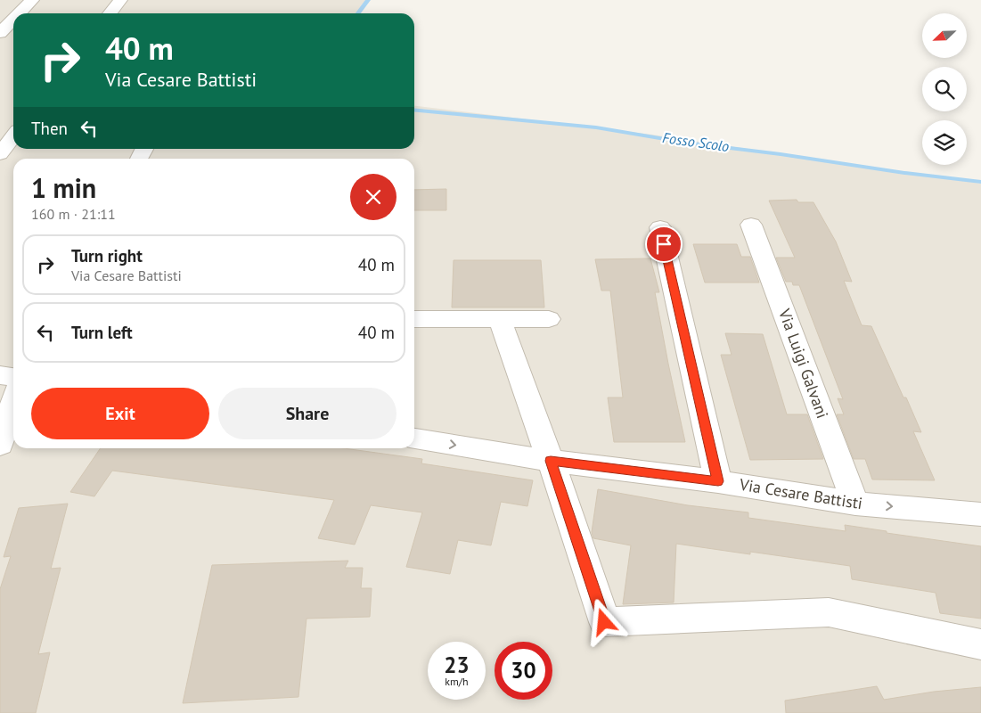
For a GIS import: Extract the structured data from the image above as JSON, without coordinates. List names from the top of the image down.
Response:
{
  "streets": {
    "street": ["Via Luigi Galvani", "Via Cesare Battisti"]
  },
  "crossings": [
    ["Via Luigi Galvani", "Via Cesare Battisti"]
  ],
  "water": ["Fosso Scolo"],
  "north": "bottom left",
  "page": {
    "turn": ["40 m", "Via Cesare Battisti"],
    "then": "Then",
    "heading": ["1 min", "160 m · 21:11"],
    "list": [
      {
        "name": "Turn right",
        "note": "Via Cesare Battisti",
        "value": "40 m"
      },
      {
        "name": "Turn left",
        "value": "40 m"
      }
    ],
    "buttons": ["Exit", "Share"],
    "speed": "23 km/h",
    "limit": "30"
  }
}
